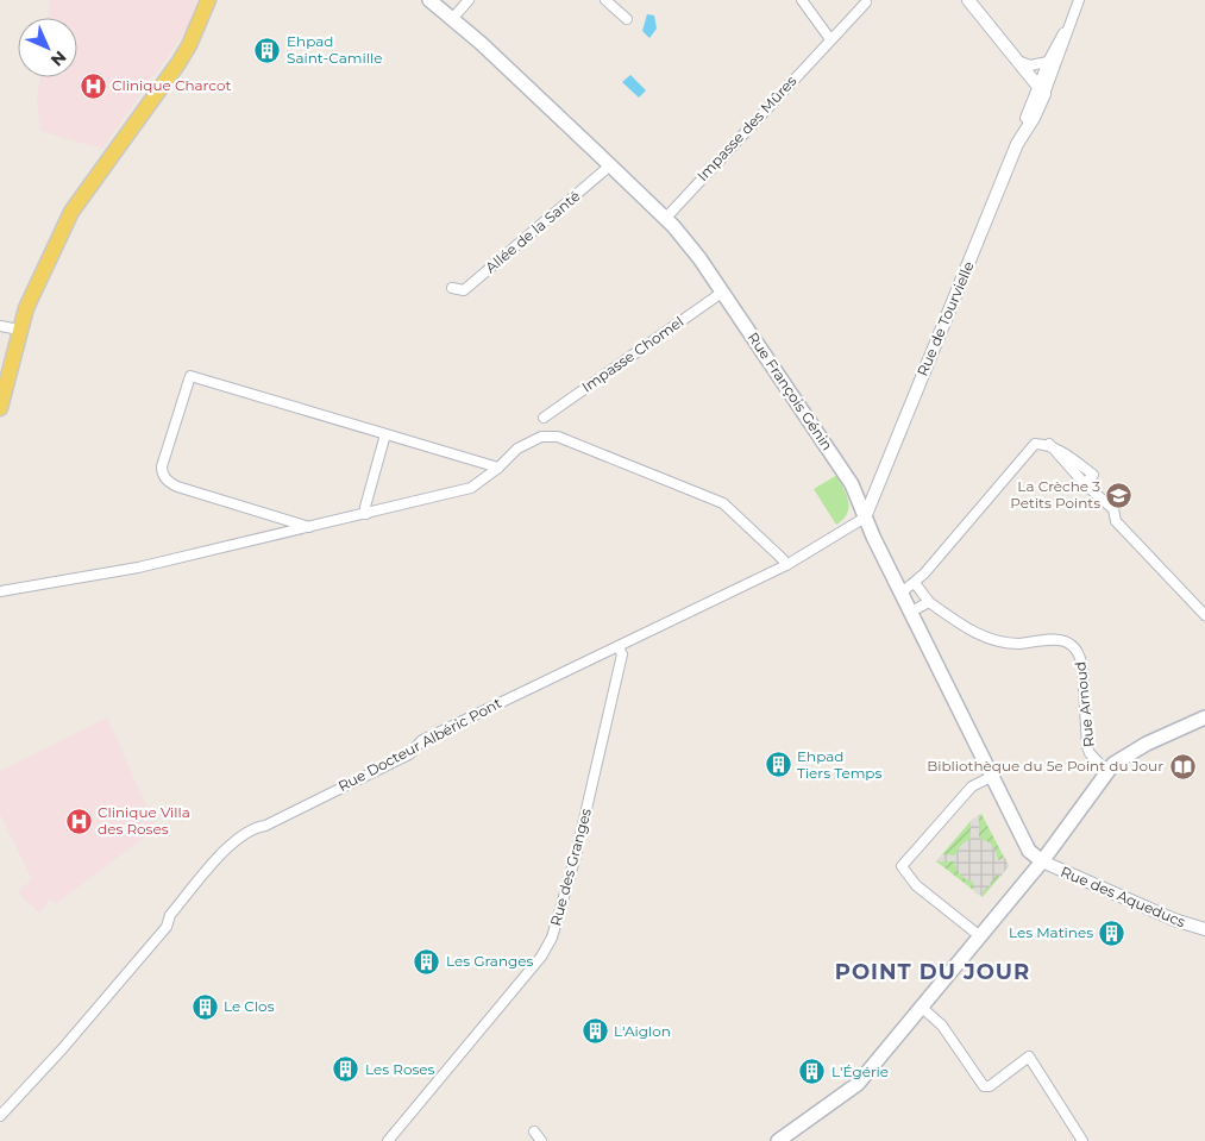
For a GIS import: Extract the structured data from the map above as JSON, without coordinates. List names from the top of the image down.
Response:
{
  "streets": {
    "main road": ["Rue François Génin"],
    "street": [
      "Impasse des Mûres",
      "Allée de la Santé",
      "Rue de Tourvielle",
      "Impasse Chomel",
      "Rue Arnoud",
      "Rue Docteur Albéric Pont",
      "Rue des Granges",
      "Rue des Aqueducs"
    ]
  },
  "crossings": [
    ["Impasse des Mûres", "Rue François Génin"],
    ["Allée de la Santé", "Rue François Génin"],
    ["Rue de Tourvielle", "Rue François Génin"],
    ["Rue de Tourvielle", "Rue Docteur Albéric Pont"],
    ["Impasse Chomel", "Rue François Génin"],
    ["Rue François Génin", "Rue Docteur Albéric Pont"],
    ["Rue François Génin", "Rue des Aqueducs"],
    ["Rue Docteur Albéric Pont", "Rue des Granges"]
  ],
  "districts": ["POINT DU JOUR"],
  "places": {
    "building": [
      "Ehpad Saint-Camille",
      "Ehpad Tiers Temps",
      "Les Matines",
      "Les Granges",
      "Le Clos",
      "L'Aiglon",
      "Les Roses",
      "L'Égérie"
    ],
    "hospital": ["Clinique Charcot", "Clinique Villa des Roses"],
    "school or university": ["La Crèche 3 Petits Points"],
    "library": ["Bibliothèque du 5e Point du Jour"]
  },
  "north": "bottom right"
}
